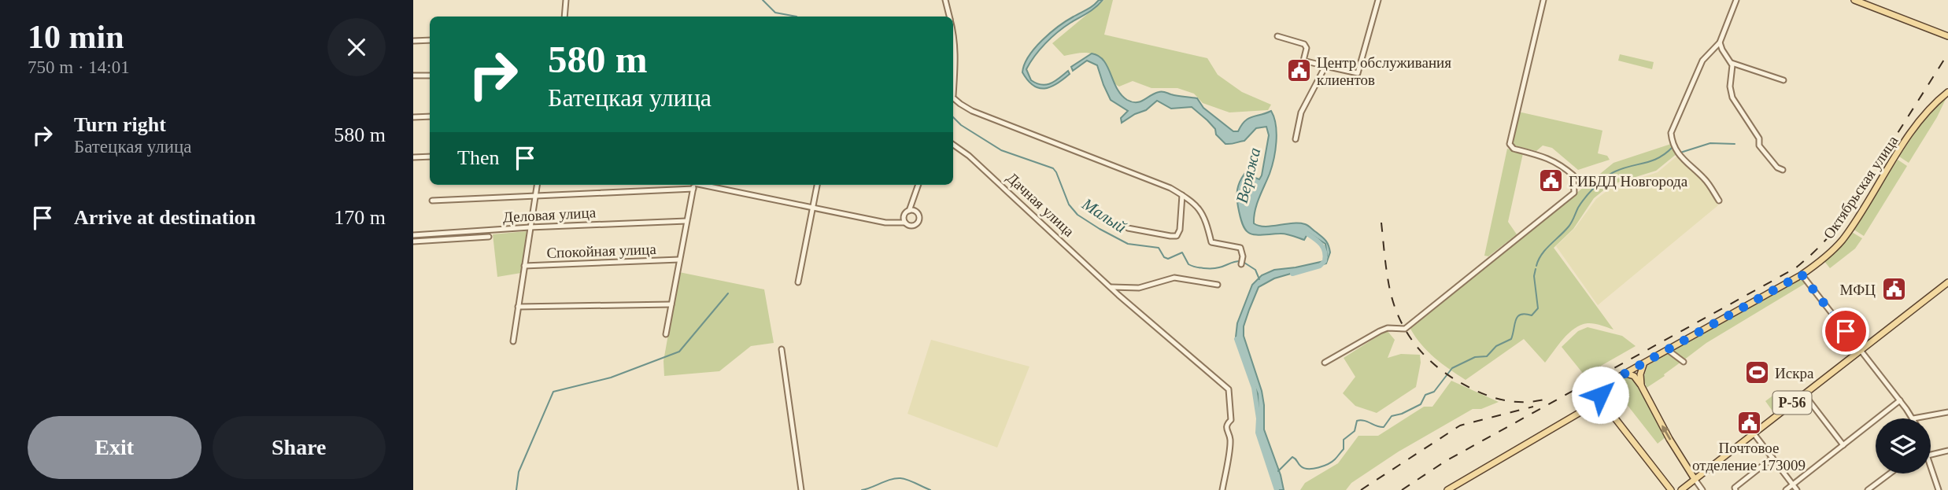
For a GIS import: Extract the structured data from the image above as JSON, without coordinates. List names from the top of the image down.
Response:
{
  "streets": {
    "main road": ["Октябрьская улица", "Р-56"],
    "street": ["Дачная улица", "Деловая улица", "Спокойная улица"]
  },
  "water": ["Веряжа", "Малый"],
  "places": {
    "public building": [
      "Центр обслуживания клиентов",
      "ГИБДД Новгорода",
      "МФЦ",
      "Почтовое отделение 173009"
    ],
    "sports": ["Искра"]
  },
  "page": {
    "heading": ["10 min", "750 m · 14:01"],
    "turn": ["580 m", "Батецкая улица"],
    "list": [
      {
        "name": "Turn right",
        "note": "Батецкая улица",
        "value": "580 m"
      },
      {
        "name": "Arrive at destination",
        "value": "170 m"
      }
    ],
    "then": "Then",
    "buttons": ["Exit", "Share"]
  }
}
